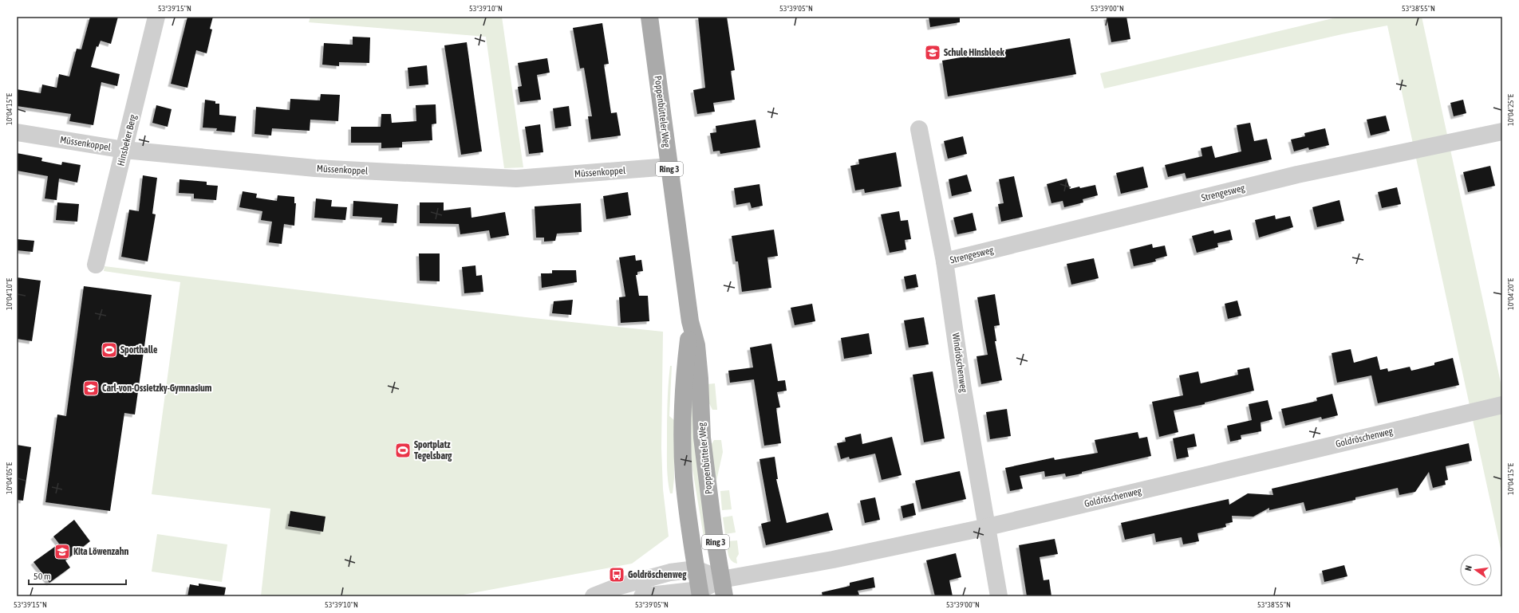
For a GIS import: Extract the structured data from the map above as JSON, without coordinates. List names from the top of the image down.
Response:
{
  "streets": {
    "main road": ["Poppenbütteler Weg", "Ring 3"],
    "street": [
      "Hinsbeker Berg",
      "Müssenkoppel",
      "Strengesweg",
      "Windröschenweg",
      "Goldröschenweg"
    ]
  },
  "crossings": [
    ["Poppenbütteler Weg", "Müssenkoppel"],
    ["Poppenbütteler Weg", "Goldröschenweg"],
    ["Hinsbeker Berg", "Müssenkoppel"],
    ["Strengesweg", "Windröschenweg"],
    ["Windröschenweg", "Goldröschenweg"]
  ],
  "places": {
    "school or university": ["Schule Hinsbleek", "Carl-von-Ossietzky-Gymnasium", "Kita Löwenzahn"],
    "sports": ["Sporthalle", "Sportplatz Tegelsbarg"],
    "bus stop": ["Goldröschenweg"]
  },
  "scale_bar": "50 m",
  "north": "left",
  "coordinates": [
    "53°39'15\"N",
    "53°39'10\"N",
    "53°39'05\"N",
    "53°39'00\"N",
    "53°38'55\"N",
    "10°04'15\"E",
    "10°04'25\"E",
    "10°04'10\"E",
    "10°04'20\"E",
    "10°04'05\"E"
  ]
}
